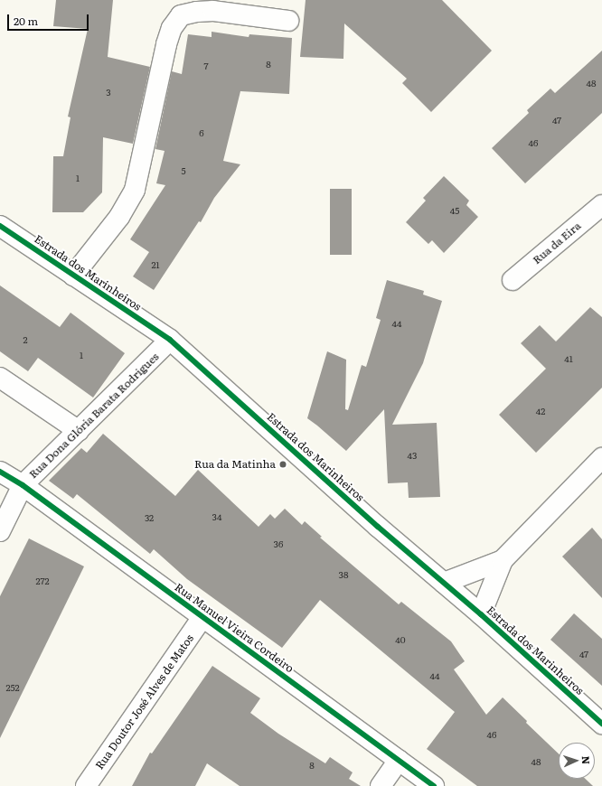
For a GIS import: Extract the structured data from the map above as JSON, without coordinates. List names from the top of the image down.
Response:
{
  "streets": {
    "street": [
      "Rua da Eira",
      "Estrada dos Marinheiros",
      "Rua Dona Glória Barata Rodrigues",
      "Rua Manuel Vieira Cordeiro",
      "Rua Doutor José Alves de Matos"
    ]
  },
  "crossings": [
    ["Estrada dos Marinheiros", "Rua Dona Glória Barata Rodrigues"],
    ["Rua Dona Glória Barata Rodrigues", "Rua Manuel Vieira Cordeiro"],
    ["Rua Manuel Vieira Cordeiro", "Rua Doutor José Alves de Matos"]
  ],
  "places": ["Rua da Matinha"],
  "house_numbers": [
    "8",
    "7",
    "48",
    "3",
    "47",
    "6",
    "46",
    "5",
    "1",
    "45",
    "21",
    "44",
    "2",
    "1",
    "41",
    "42",
    "43",
    "34",
    "32",
    "36",
    "38",
    "272",
    "40",
    "47",
    "44",
    "252",
    "46",
    "48",
    "8"
  ],
  "scale_bar": "20 m",
  "north": "right"
}
